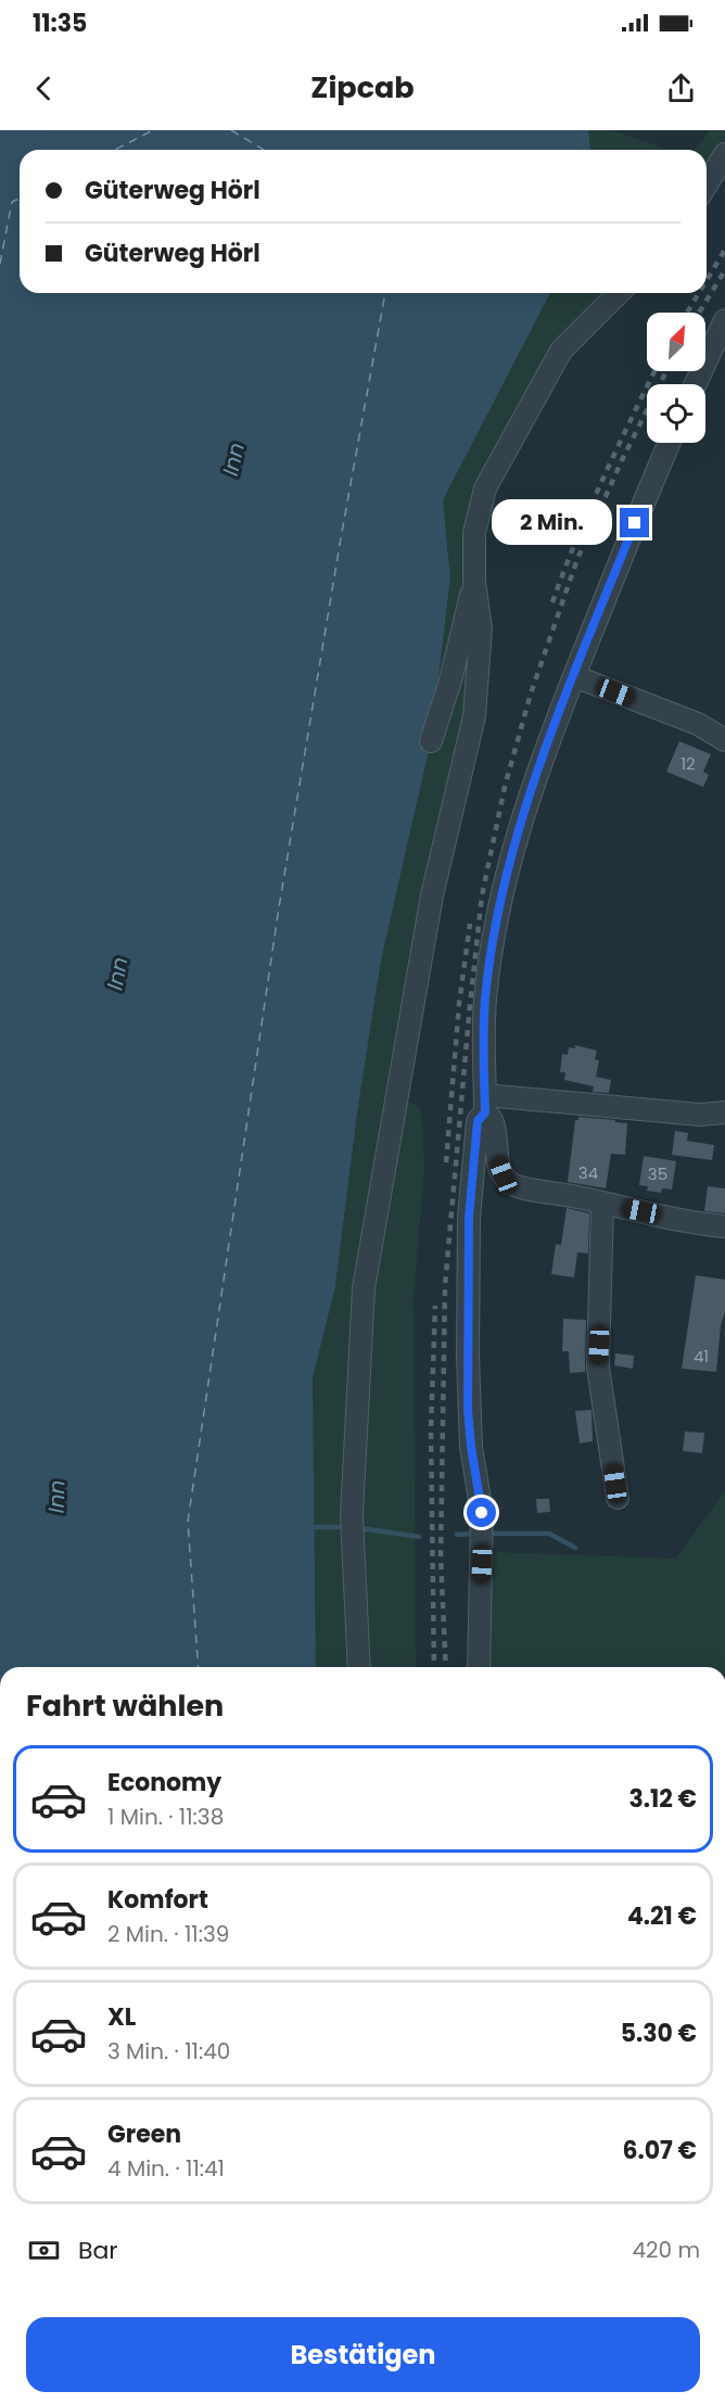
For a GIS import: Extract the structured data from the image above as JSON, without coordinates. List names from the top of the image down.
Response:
{
  "water": ["Inn"],
  "house_numbers": [
    "12",
    "34",
    "35",
    "41"
  ],
  "north": "top right",
  "page": {
    "status": "11:35",
    "header": "Zipcab",
    "banner": ["Güterweg Hörl", "Güterweg Hörl"],
    "bubble": "2 Min.",
    "heading": "Fahrt wählen",
    "list": [
      {
        "name": "Economy",
        "note": "1 Min. · 11:38",
        "value": "3.12 €"
      },
      {
        "name": "Komfort",
        "note": "2 Min. · 11:39",
        "value": "4.21 €"
      },
      {
        "name": "XL",
        "note": "3 Min. · 11:40",
        "value": "5.30 €"
      },
      {
        "name": "Green",
        "note": "4 Min. · 11:41",
        "value": "6.07 €"
      }
    ],
    "pay": ["Bar", "420 m"],
    "buttons": "Bestätigen"
  }
}
